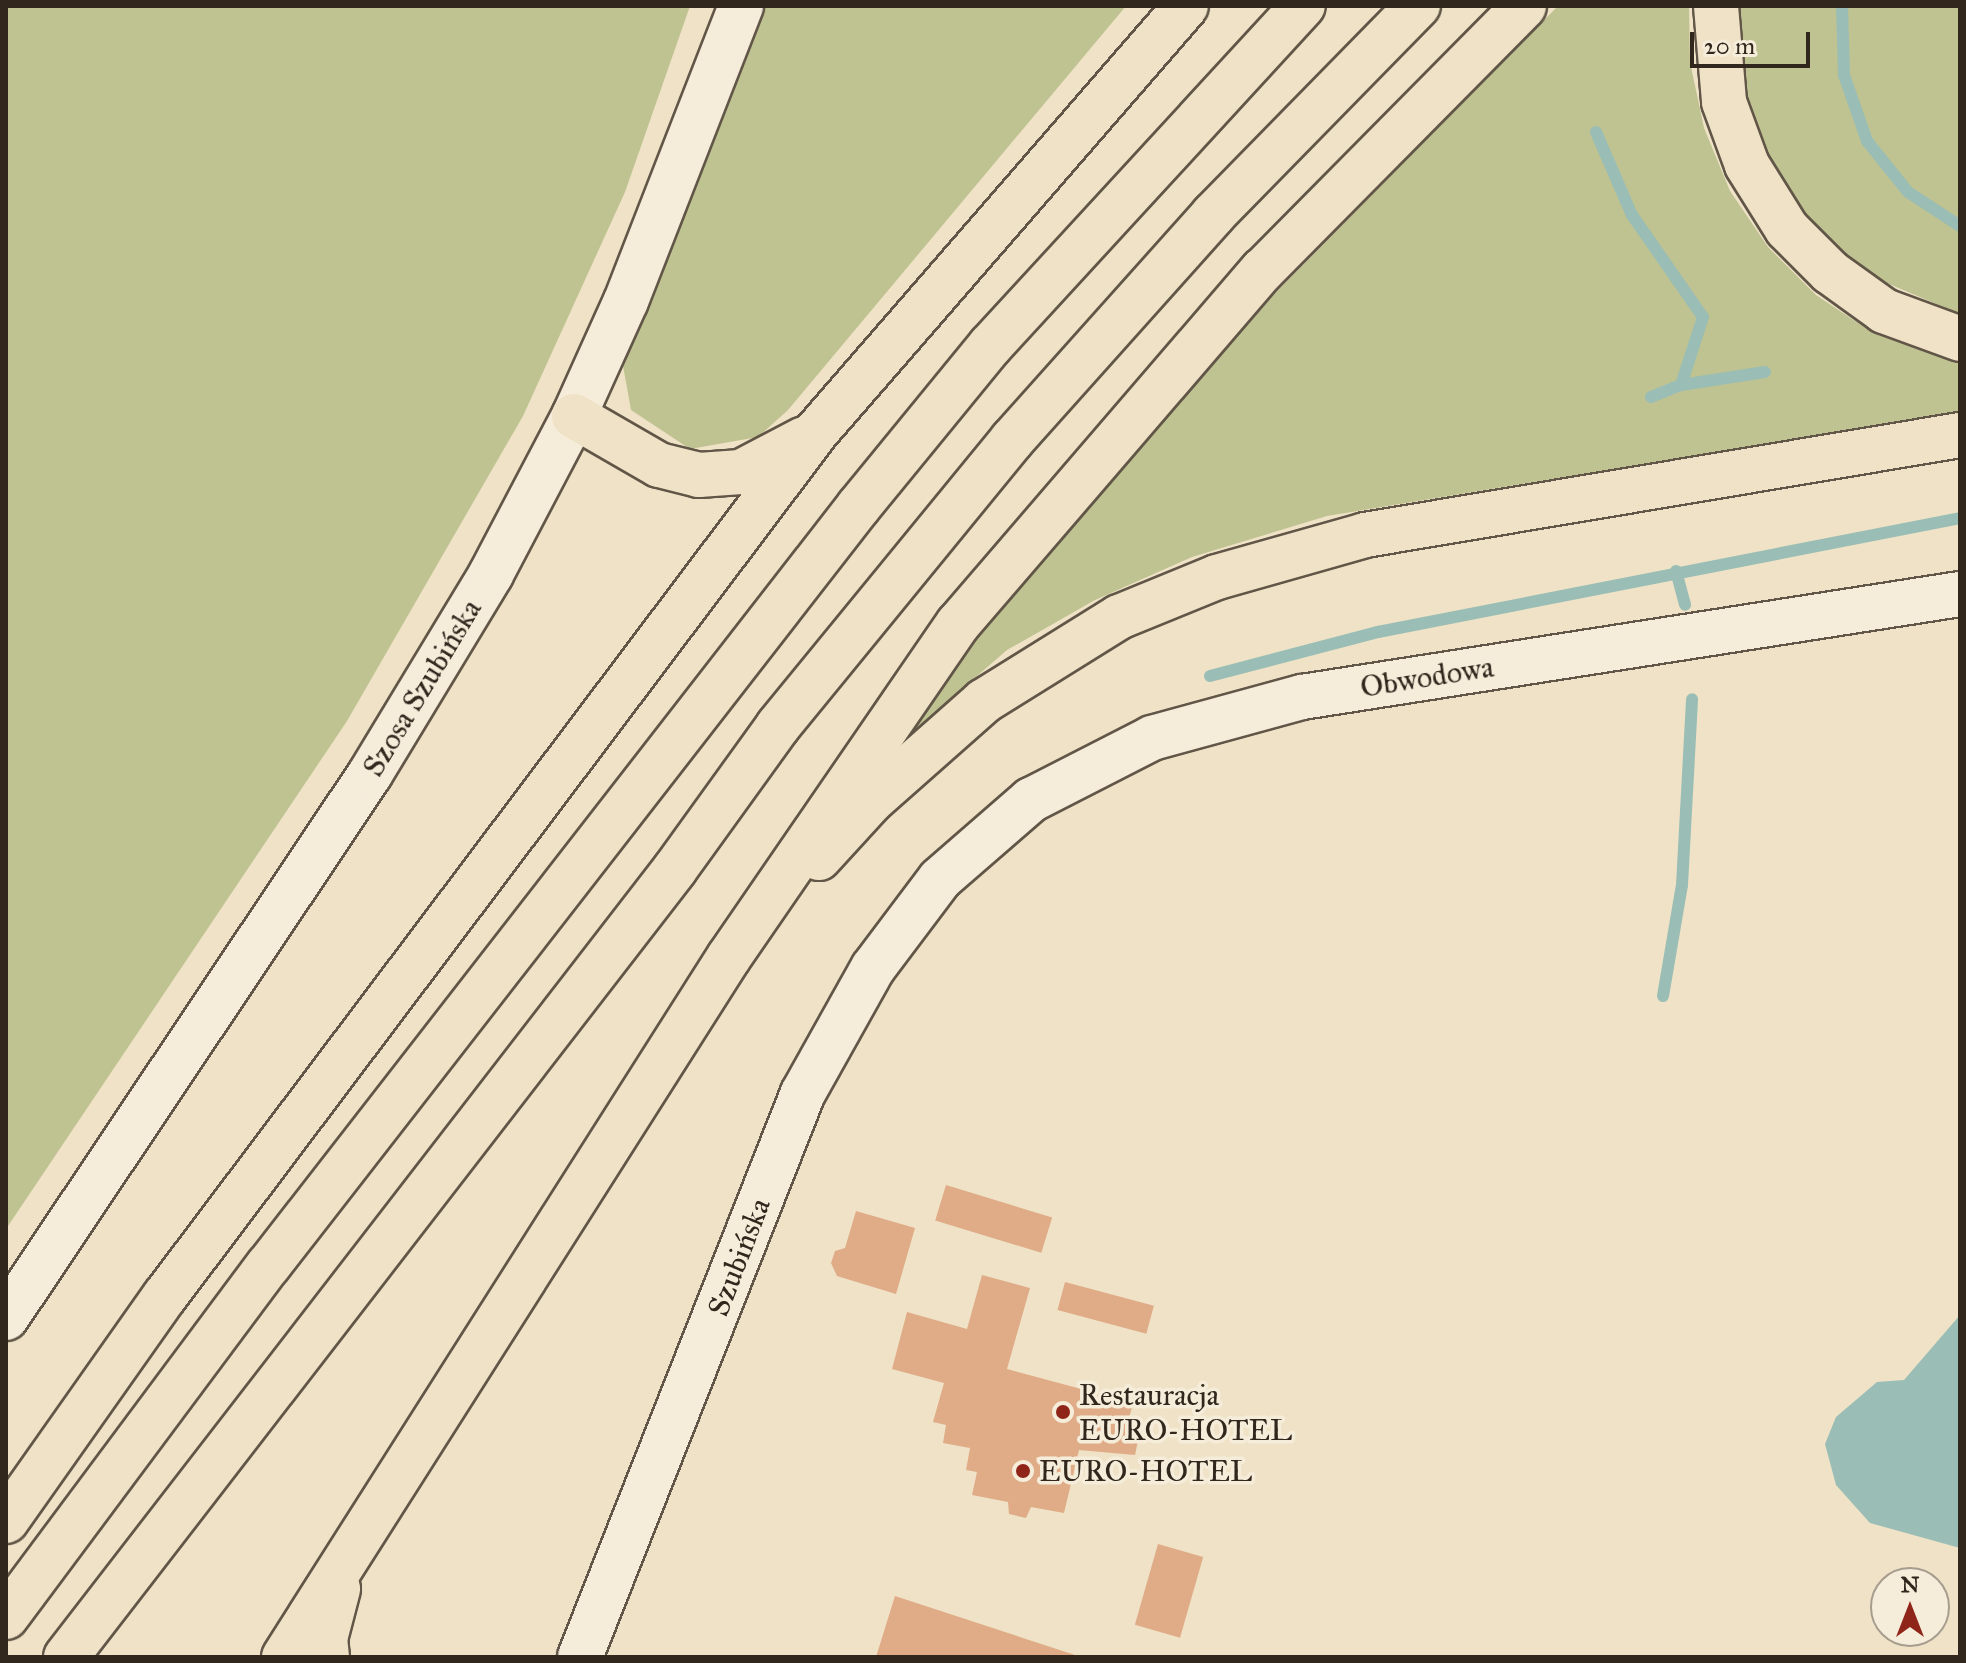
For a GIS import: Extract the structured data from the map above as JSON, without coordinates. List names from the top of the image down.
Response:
{
  "streets": {
    "street": ["Obwodowa", "Szosa Szubińska", "Szubińska"]
  },
  "crossings": [
    ["Obwodowa", "Szubińska"]
  ],
  "places": ["Restauracja EURO-HOTEL", "EURO-HOTEL"],
  "scale_bar": "20 m",
  "north": "top"
}
